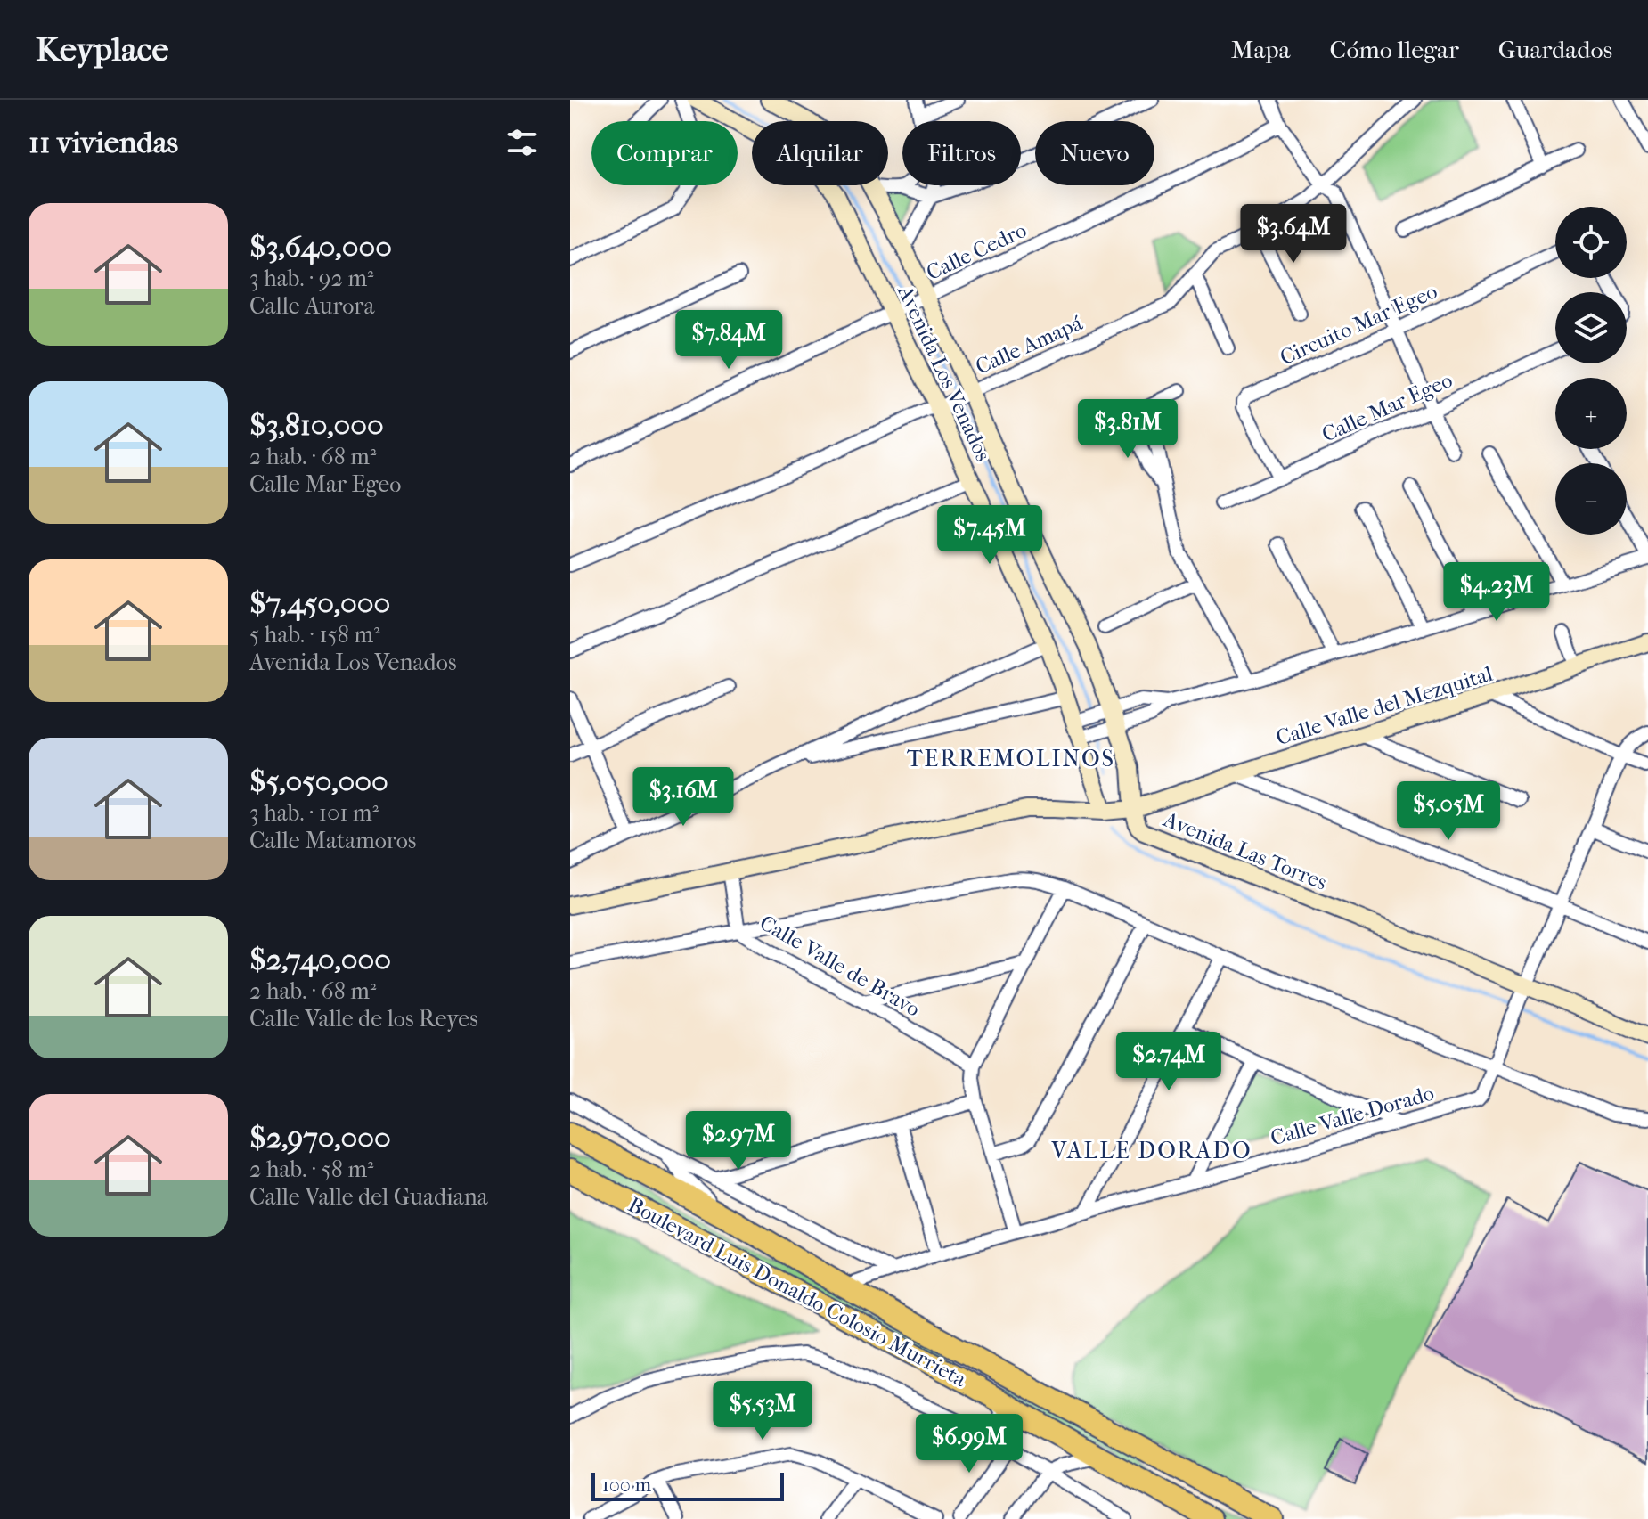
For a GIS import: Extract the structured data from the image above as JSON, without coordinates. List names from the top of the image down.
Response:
{
  "streets": {
    "highway": ["Boulevard Luis Donaldo Colosio Murrieta"],
    "street": [
      "Calle Cedro",
      "Circuito Mar Egeo",
      "Calle Amapá",
      "Avenida Los Venados",
      "Calle Mar Egeo",
      "Calle Valle del Mezquital",
      "Avenida Las Torres",
      "Calle Valle de Bravo",
      "Calle Valle Dorado"
    ]
  },
  "crossings": [
    ["Calle Cedro", "Avenida Los Venados"],
    ["Circuito Mar Egeo", "Calle Mar Egeo"],
    ["Calle Amapá", "Avenida Los Venados"],
    ["Avenida Los Venados", "Calle Valle del Mezquital"],
    ["Avenida Los Venados", "Avenida Las Torres"],
    ["Calle Valle del Mezquital", "Avenida Las Torres"],
    ["Avenida Las Torres", "Calle Valle Dorado"],
    ["Calle Valle Dorado", "Boulevard Luis Donaldo Colosio Murrieta"]
  ],
  "districts": ["TERREMOLINOS", "VALLE DORADO"],
  "scale_bar": "100 m",
  "page": {
    "header": "Keyplace",
    "nav": ["Mapa", "Cómo llegar", "Guardados"],
    "heading": "11 viviendas",
    "chip": [
      "Comprar",
      "Alquilar",
      "Filtros",
      "Nuevo"
    ],
    "list": [
      {
        "name": "$3,640,000",
        "note": "3 hab. · 92 m² · Calle Aurora"
      },
      {
        "name": "$3,810,000",
        "note": "2 hab. · 68 m² · Calle Mar Egeo"
      },
      {
        "name": "$7,450,000",
        "note": "5 hab. · 158 m² · Avenida Los Venados"
      },
      {
        "name": "$5,050,000",
        "note": "3 hab. · 101 m² · Calle Matamoros"
      },
      {
        "name": "$2,740,000",
        "note": "2 hab. · 68 m² · Calle Valle de los Reyes"
      },
      {
        "name": "$2,970,000",
        "note": "2 hab. · 58 m² · Calle Valle del Guadiana"
      }
    ],
    "price": [
      "$3.64M",
      "$7.84M",
      "$3.81M",
      "$7.45M",
      "$4.23M",
      "$3.16M",
      "$5.05M",
      "$2.74M",
      "$2.97M",
      "$5.53M",
      "$6.99M"
    ],
    "map_buttons": ["+", "−"],
    "scale": "100 m"
  }
}
